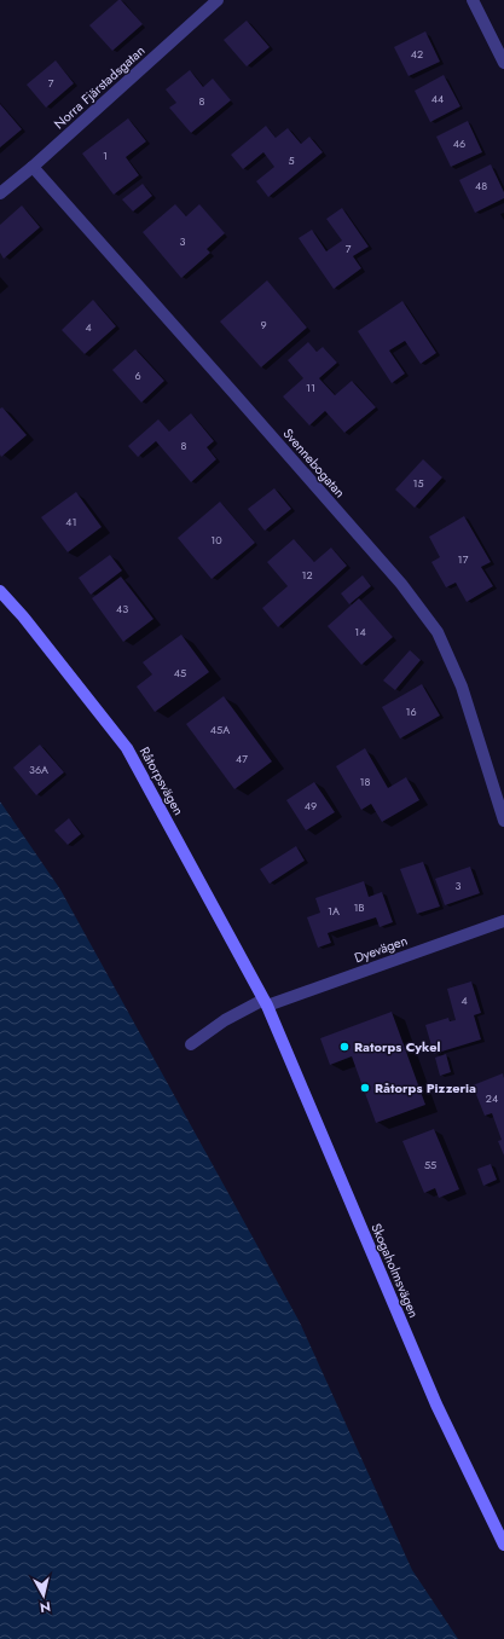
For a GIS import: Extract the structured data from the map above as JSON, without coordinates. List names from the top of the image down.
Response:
{
  "streets": {
    "street": [
      "Norra Fjärstadsgatan",
      "Svennebogatan",
      "Råtorpsvägen",
      "Dyevägen",
      "Skogaholmsvägen"
    ]
  },
  "crossings": [
    ["Norra Fjärstadsgatan", "Svennebogatan"],
    ["Råtorpsvägen", "Dyevägen"],
    ["Råtorpsvägen", "Skogaholmsvägen"],
    ["Dyevägen", "Skogaholmsvägen"]
  ],
  "places": ["Ratorps Cykel", "Råtorps Pizzeria"],
  "house_numbers": [
    "42",
    "7",
    "44",
    "8",
    "46",
    "1",
    "5",
    "48",
    "3",
    "7",
    "9",
    "4",
    "6",
    "11",
    "8",
    "15",
    "41",
    "10",
    "17",
    "12",
    "43",
    "14",
    "45",
    "16",
    "45A",
    "47",
    "36A",
    "18",
    "49",
    "3",
    "1B",
    "1A",
    "4",
    "24",
    "55"
  ],
  "north": "bottom"
}
